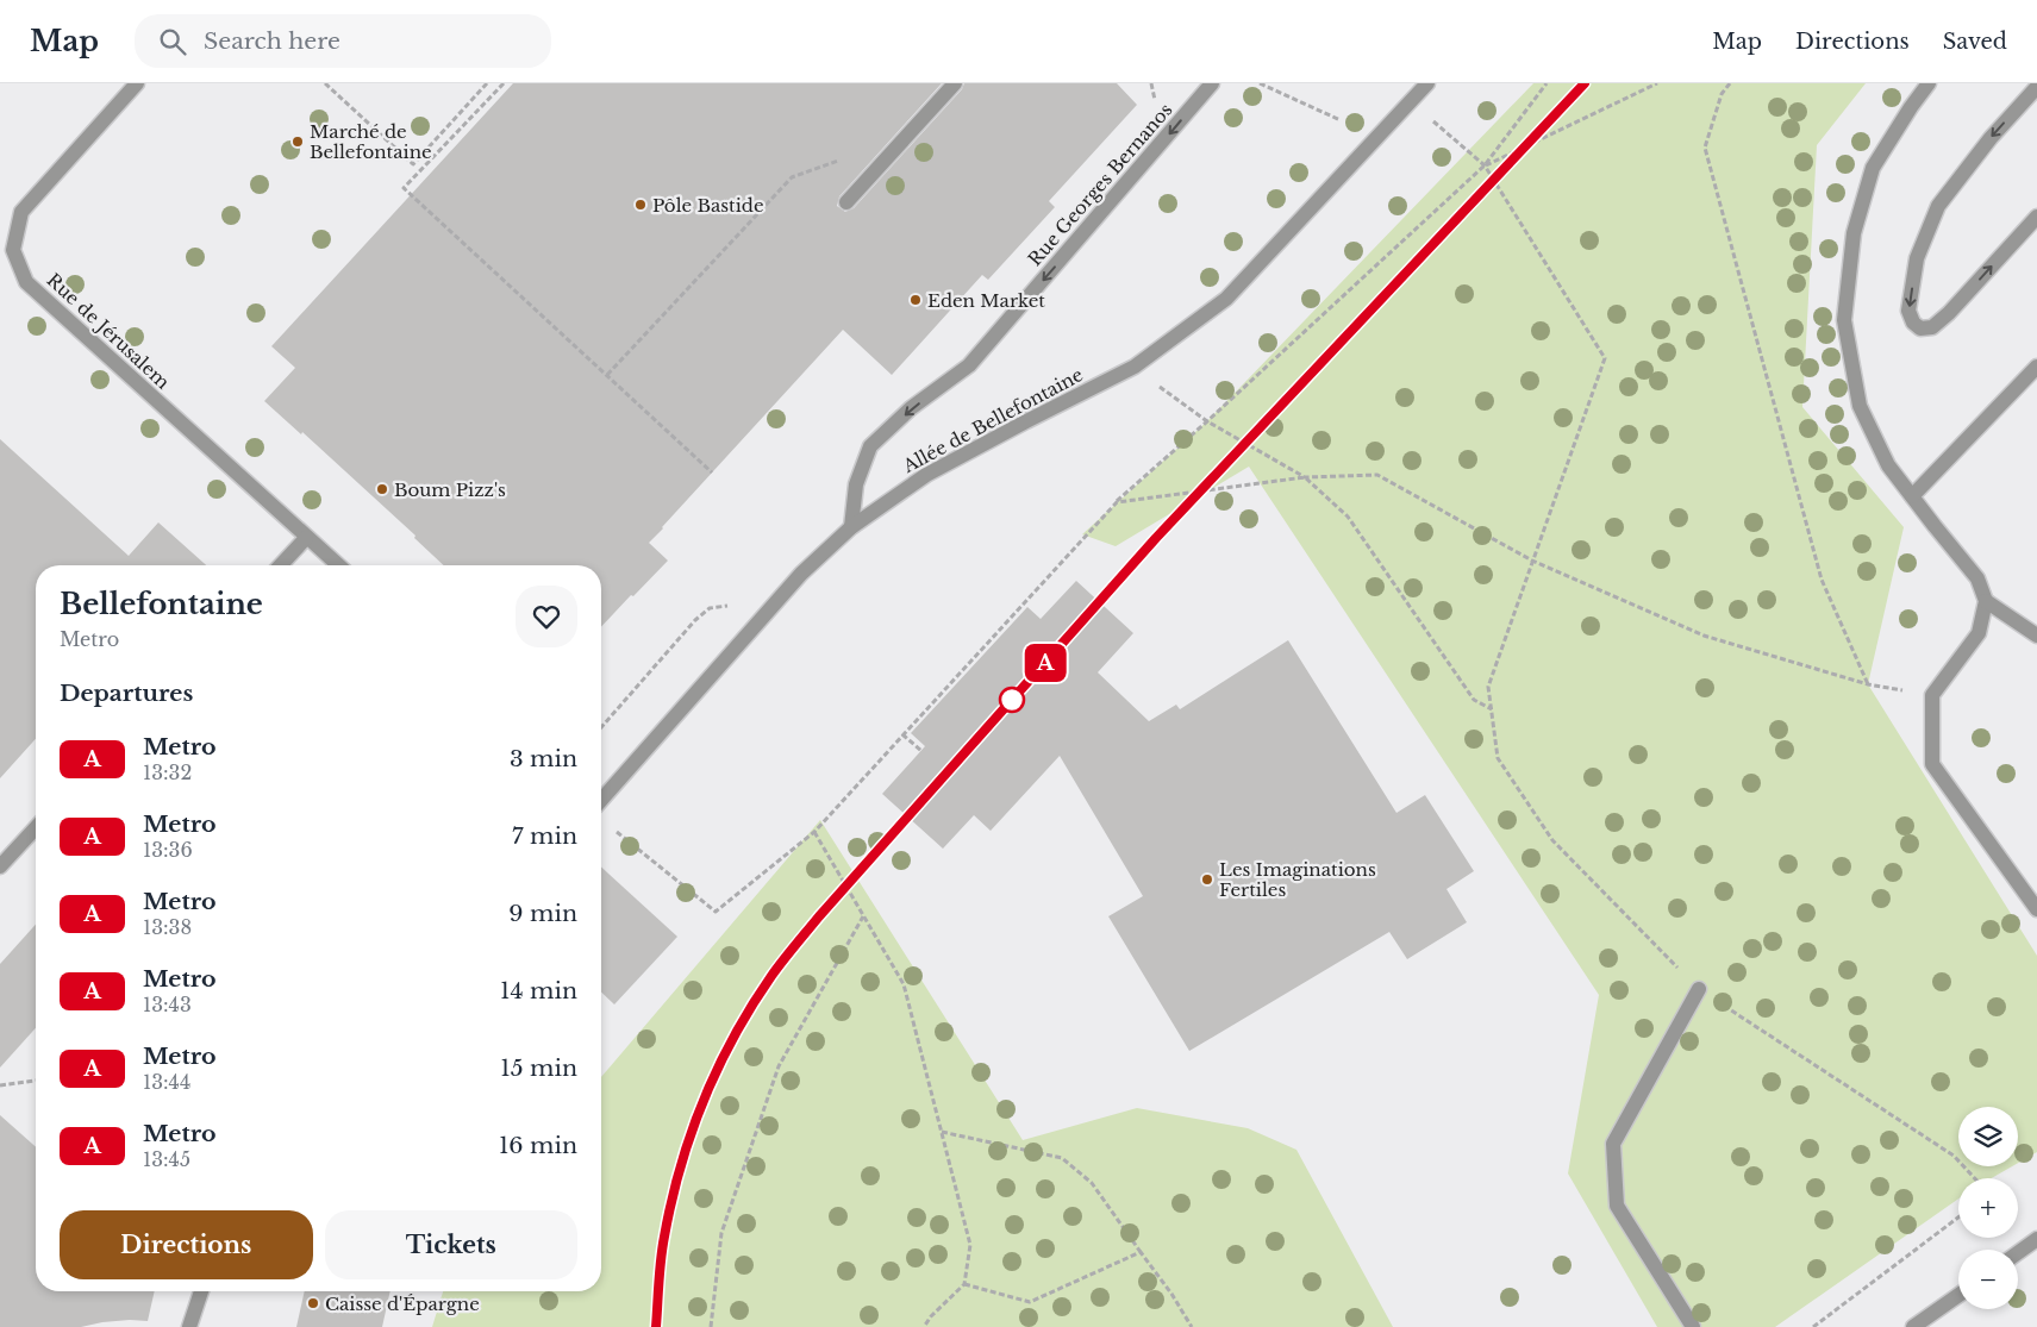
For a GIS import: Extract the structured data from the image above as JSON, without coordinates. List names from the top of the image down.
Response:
{
  "streets": {
    "street": ["Rue Georges Bernanos", "Rue de Jérusalem", "Allée de Bellefontaine"]
  },
  "crossings": [
    ["Rue Georges Bernanos", "Allée de Bellefontaine"]
  ],
  "one_way": ["Rue Georges Bernanos"],
  "places": [
    "Marché de Bellefontaine",
    "Pôle Bastide",
    "Eden Market",
    "Boum Pizz's",
    "Les Imaginations Fertiles",
    "Caisse d'Épargne"
  ],
  "lines": ["metro line A"],
  "page": {
    "header": "Map",
    "search": "Search here",
    "nav": ["Map", "Directions", "Saved"],
    "on_map": "A",
    "heading": [
      ["Bellefontaine", "Metro"],
      "Departures"
    ],
    "list": [
      {
        "mark": "A",
        "name": "Metro",
        "note": "13:32",
        "value": "3 min"
      },
      {
        "mark": "A",
        "name": "Metro",
        "note": "13:36",
        "value": "7 min"
      },
      {
        "mark": "A",
        "name": "Metro",
        "note": "13:38",
        "value": "9 min"
      },
      {
        "mark": "A",
        "name": "Metro",
        "note": "13:43",
        "value": "14 min"
      },
      {
        "mark": "A",
        "name": "Metro",
        "note": "13:44",
        "value": "15 min"
      },
      {
        "mark": "A",
        "name": "Metro",
        "note": "13:45",
        "value": "16 min"
      }
    ],
    "map_buttons": ["+", "−"],
    "buttons": ["Directions", "Tickets"]
  }
}
